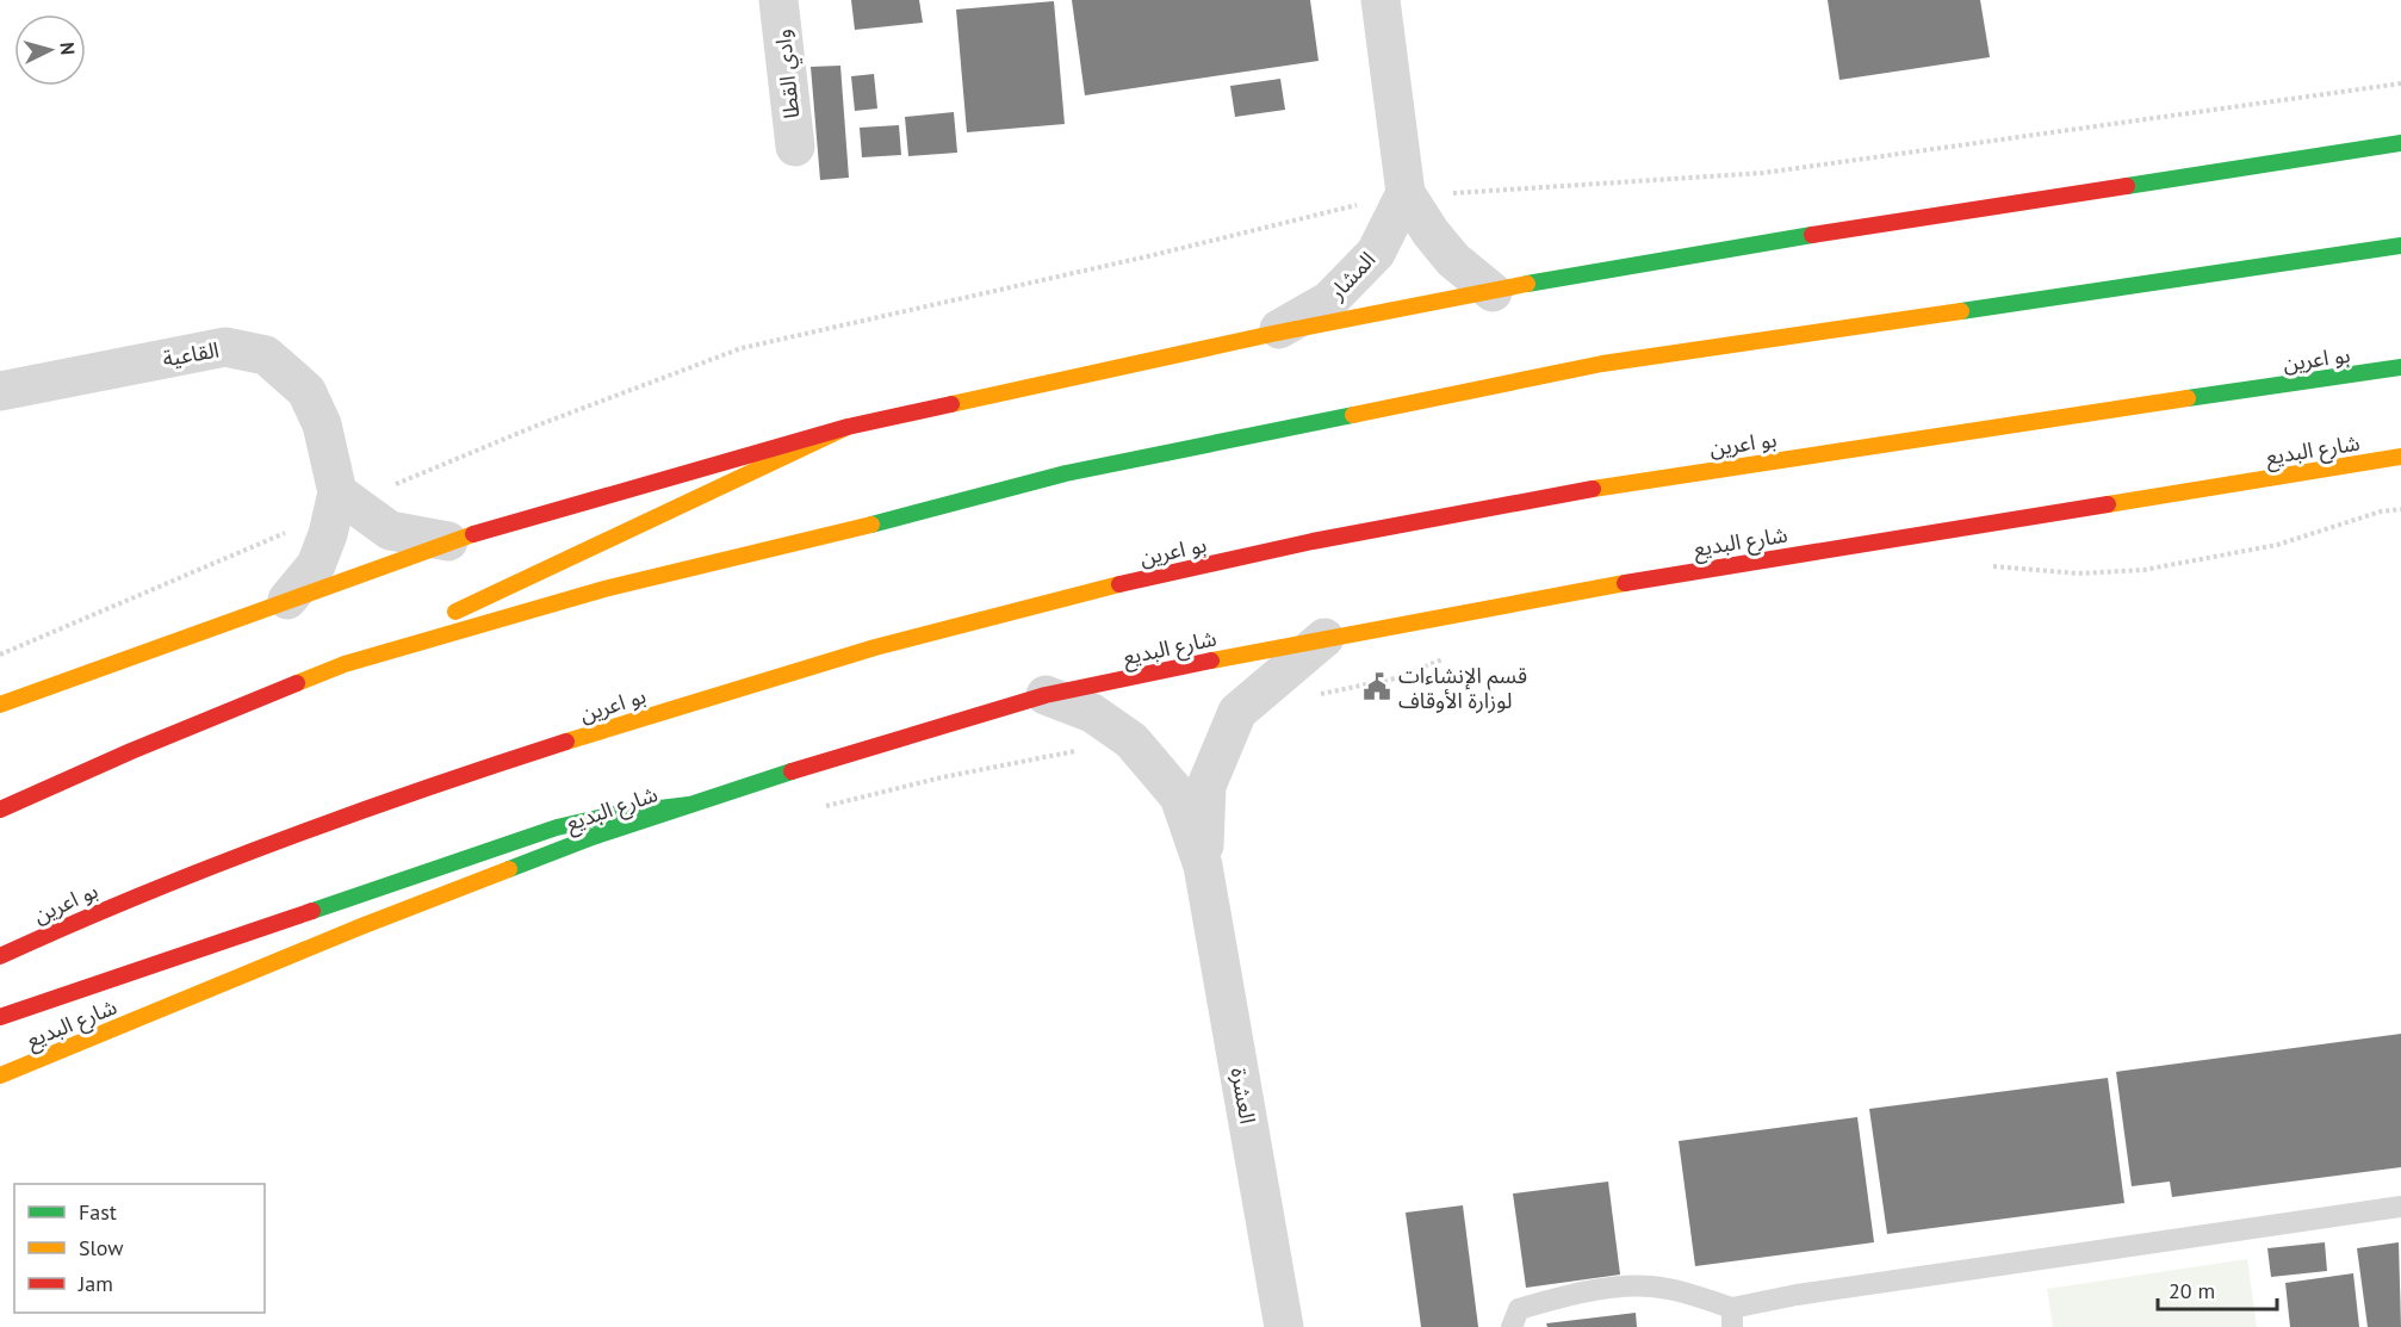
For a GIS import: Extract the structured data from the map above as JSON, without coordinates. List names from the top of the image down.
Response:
{
  "streets": {
    "main road": ["بو اعرين", "شارع البديع"],
    "street": [
      "وادي القطا",
      "المشار",
      "القاعية",
      "العشرة"
    ]
  },
  "crossings": [
    ["شارع البديع", "العشرة"]
  ],
  "places": {
    "public building": ["قسم الإنشاءات لوزارة الأوقاف"]
  },
  "legend": ["Fast", "Slow", "Jam"],
  "scale_bar": "20 m",
  "north": "right"
}
